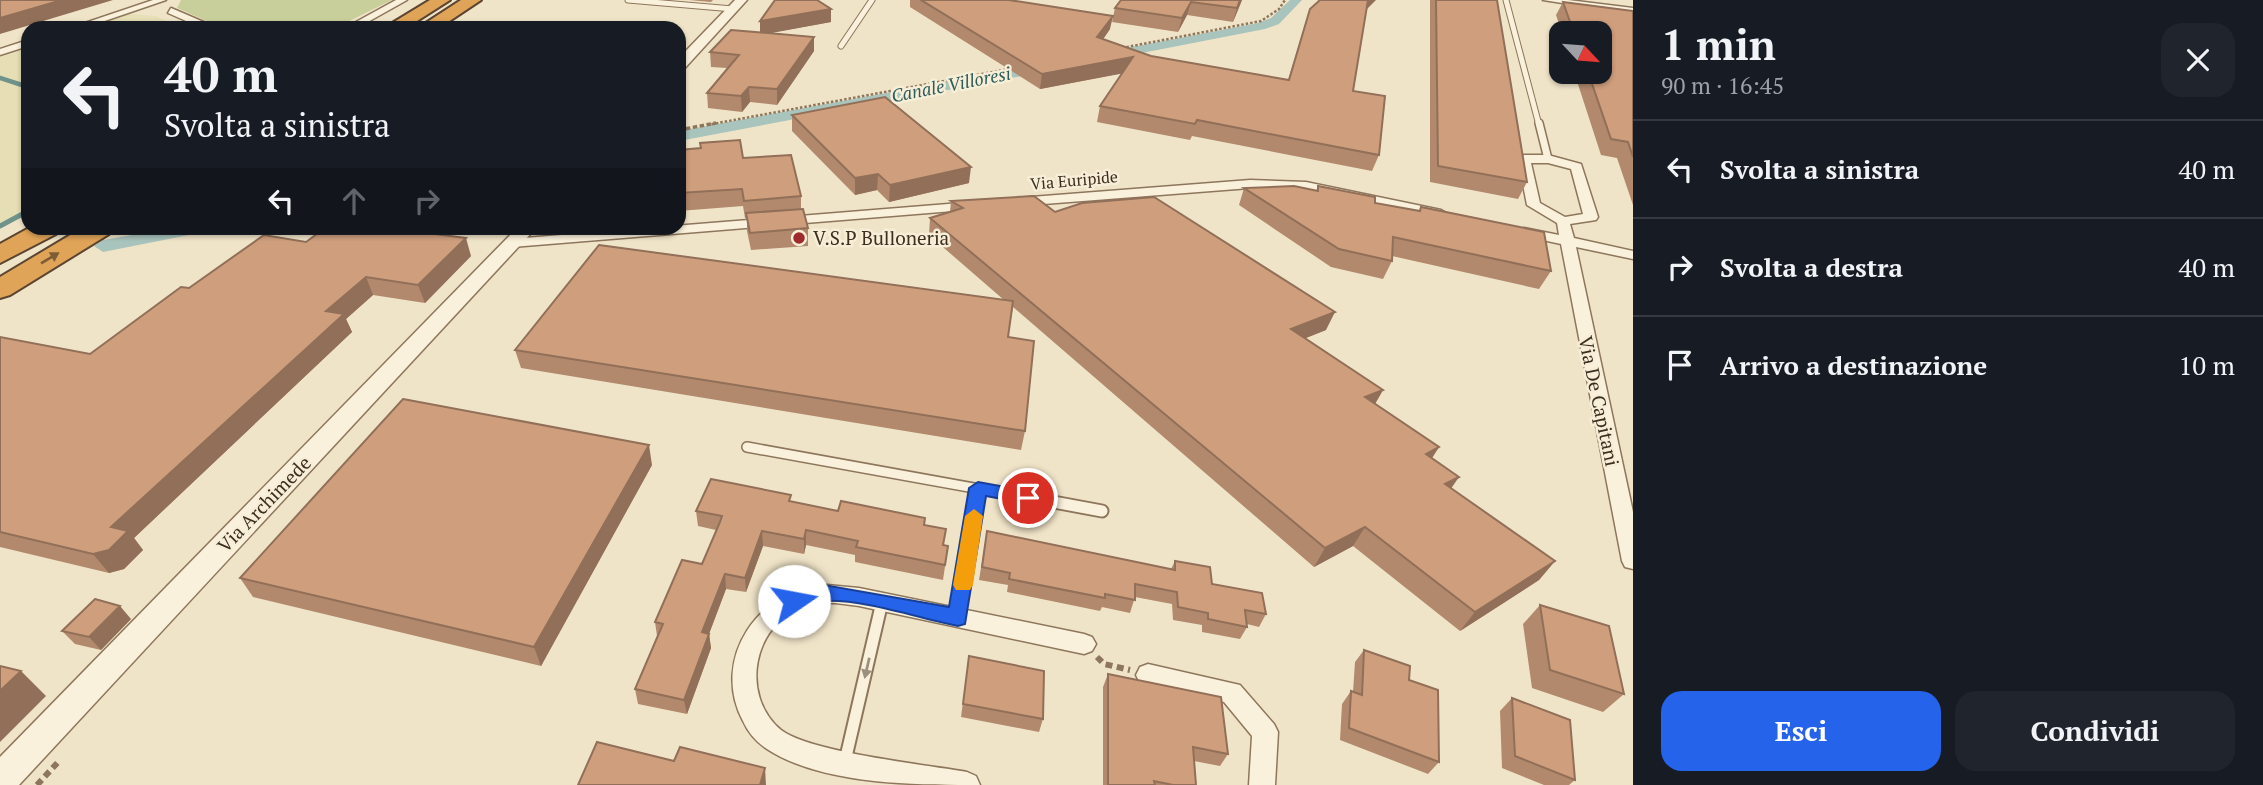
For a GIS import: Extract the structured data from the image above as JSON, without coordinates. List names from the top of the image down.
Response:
{
  "streets": {
    "street": ["Via Euripide", "Via De Capitani", "Via Archimede"]
  },
  "water": ["Canale Villoresi"],
  "places": ["V.S.P Bulloneria"],
  "north": "bottom right",
  "page": {
    "heading": ["1 min", "90 m · 16:45"],
    "turn": ["40 m", "Svolta a sinistra"],
    "list": [
      {
        "name": "Svolta a sinistra",
        "value": "40 m"
      },
      {
        "name": "Svolta a destra",
        "value": "40 m"
      },
      {
        "name": "Arrivo a destinazione",
        "value": "10 m"
      }
    ],
    "buttons": ["Esci", "Condividi"]
  }
}
